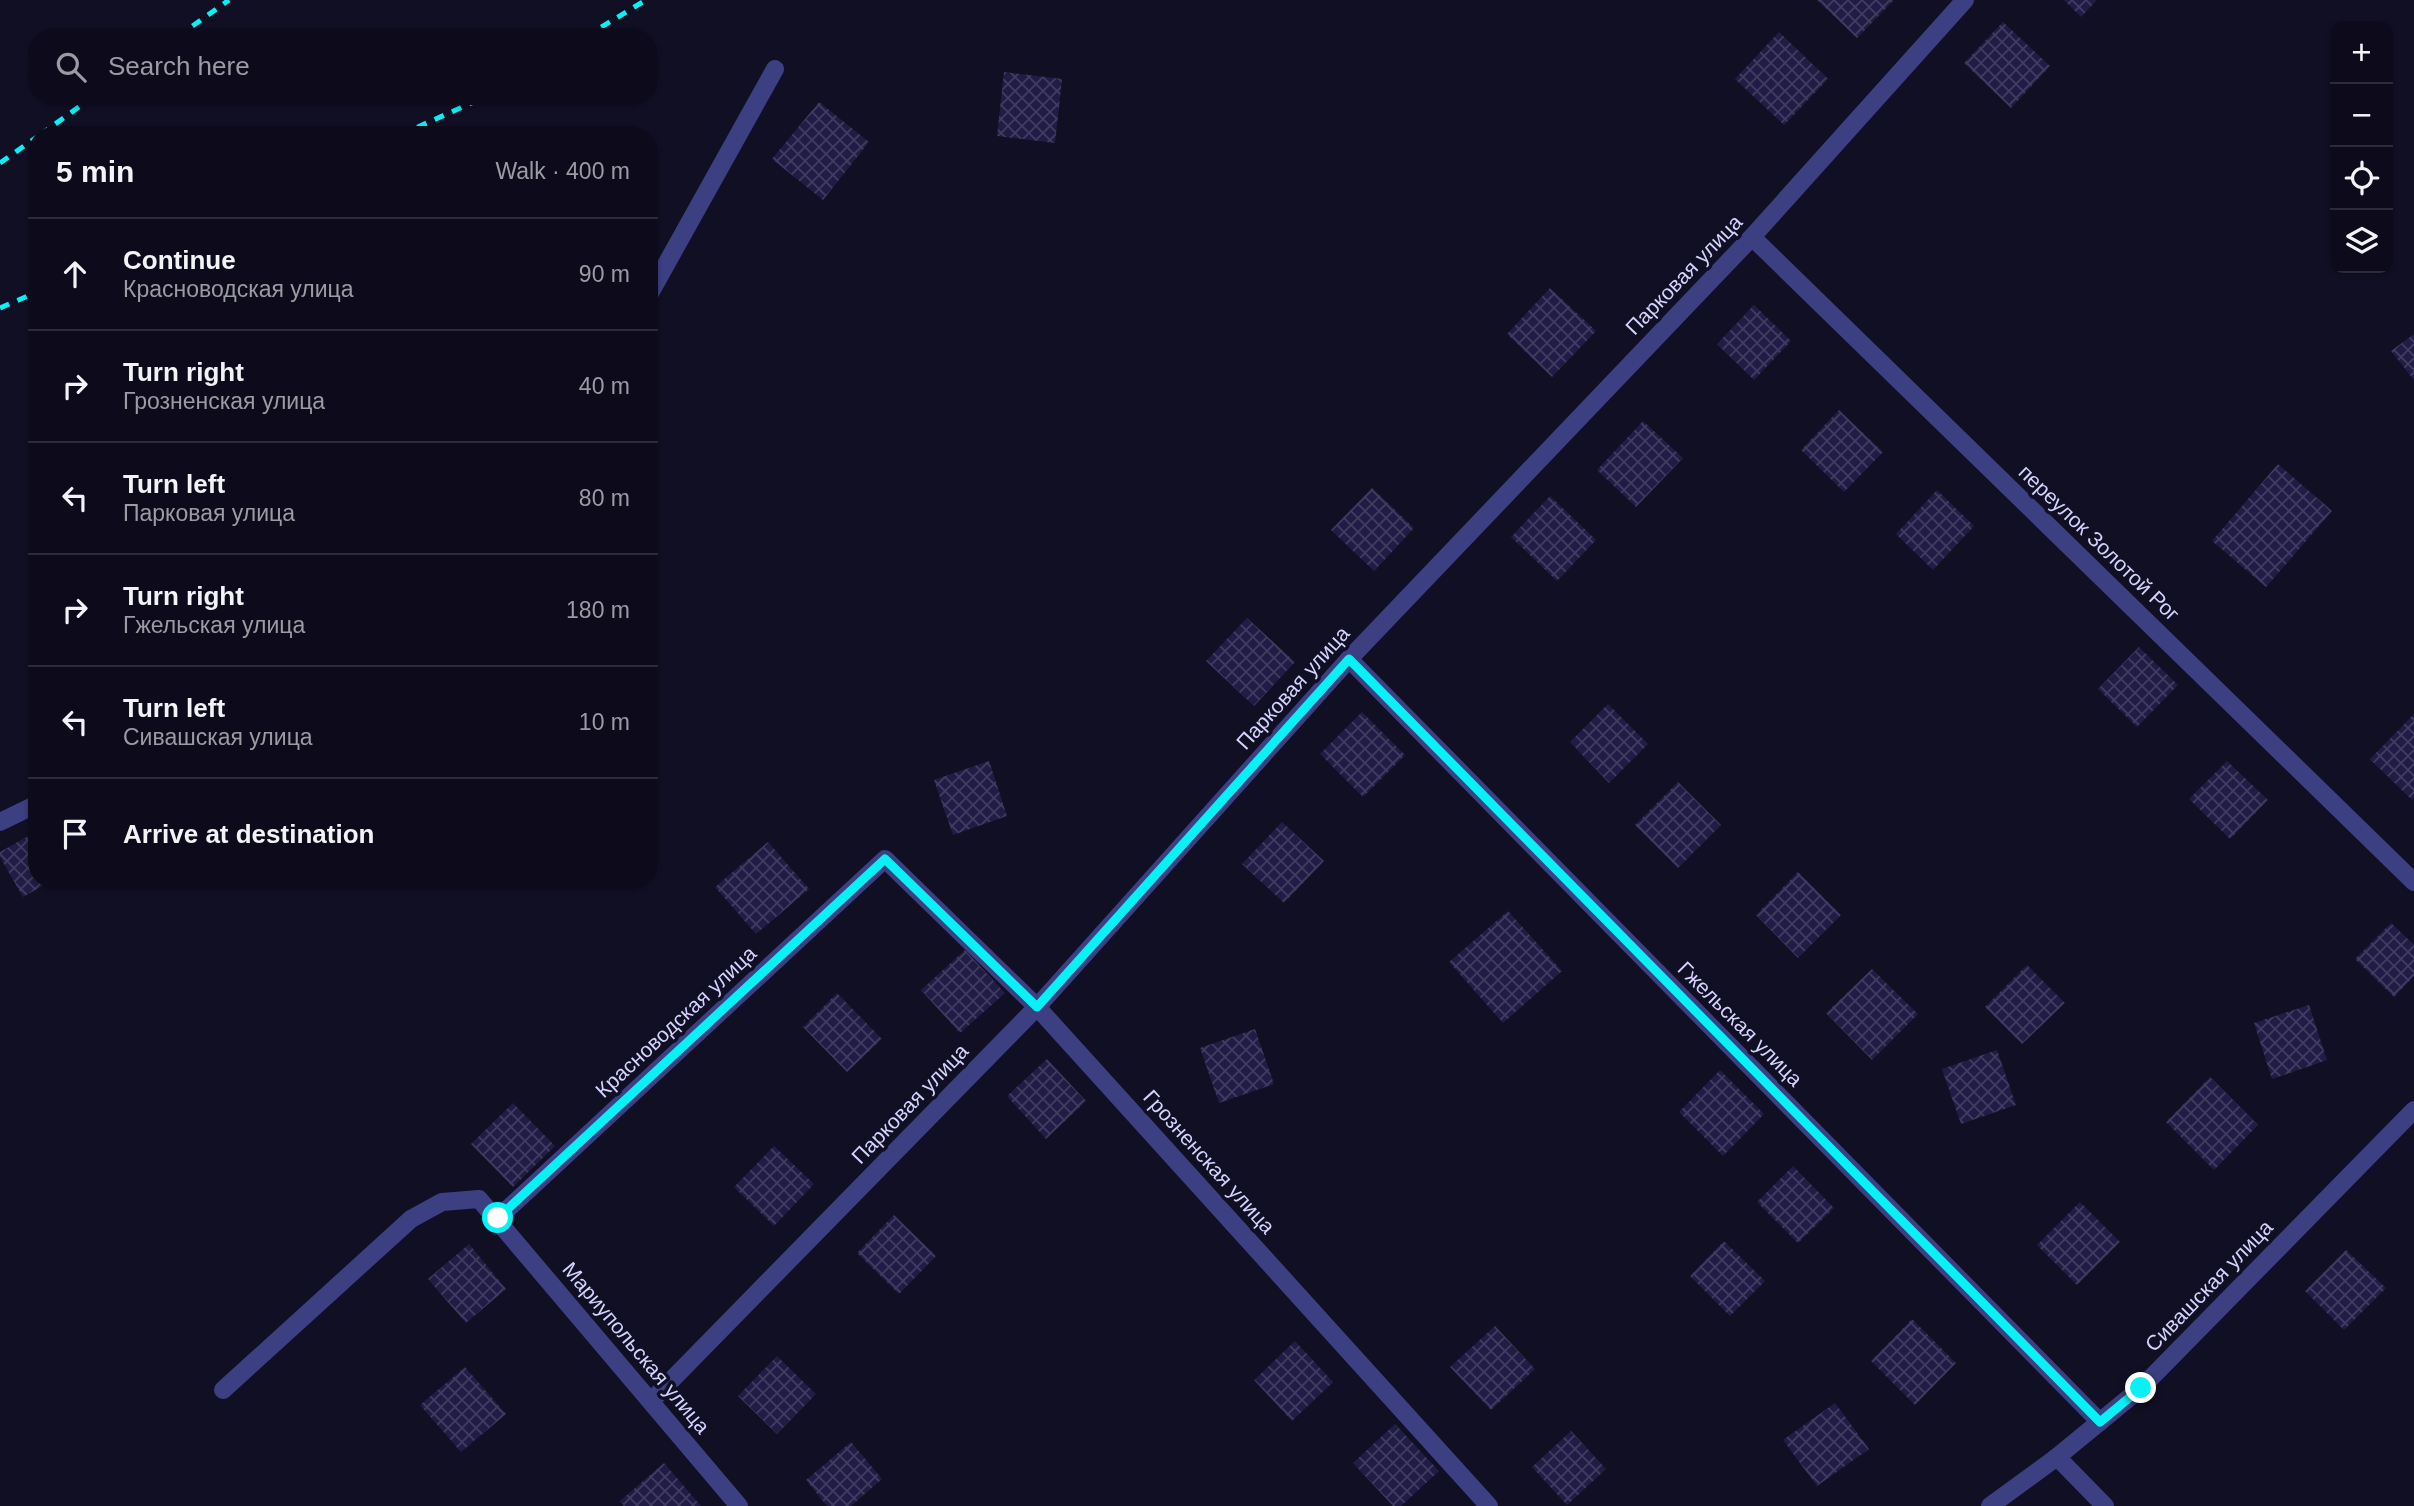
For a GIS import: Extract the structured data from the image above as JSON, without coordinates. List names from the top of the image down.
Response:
{
  "streets": {
    "street": [
      "Парковая улица",
      "переулок Золотой Рог",
      "Красноводская улица",
      "Гжельская улица",
      "Грозненская улица",
      "Сивашская улица",
      "Мариупольская улица"
    ]
  },
  "crossings": [
    ["Парковая улица", "переулок Золотой Рог"],
    ["Парковая улица", "Гжельская улица"],
    ["Парковая улица", "Грозненская улица"],
    ["Парковая улица", "Мариупольская улица"],
    ["Красноводская улица", "Грозненская улица"],
    ["Красноводская улица", "Мариупольская улица"],
    ["Гжельская улица", "Сивашская улица"]
  ],
  "page": {
    "map_buttons": ["+", "−"],
    "search": "Search here",
    "heading": ["5 min", "Walk · 400 m"],
    "list": [
      ["Continue", "Красноводская улица", "90 m"],
      ["Turn right", "Грозненская улица", "40 m"],
      ["Turn left", "Парковая улица", "80 m"],
      ["Turn right", "Гжельская улица", "180 m"],
      ["Turn left", "Сивашская улица", "10 m"],
      "Arrive at destination"
    ]
  }
}
